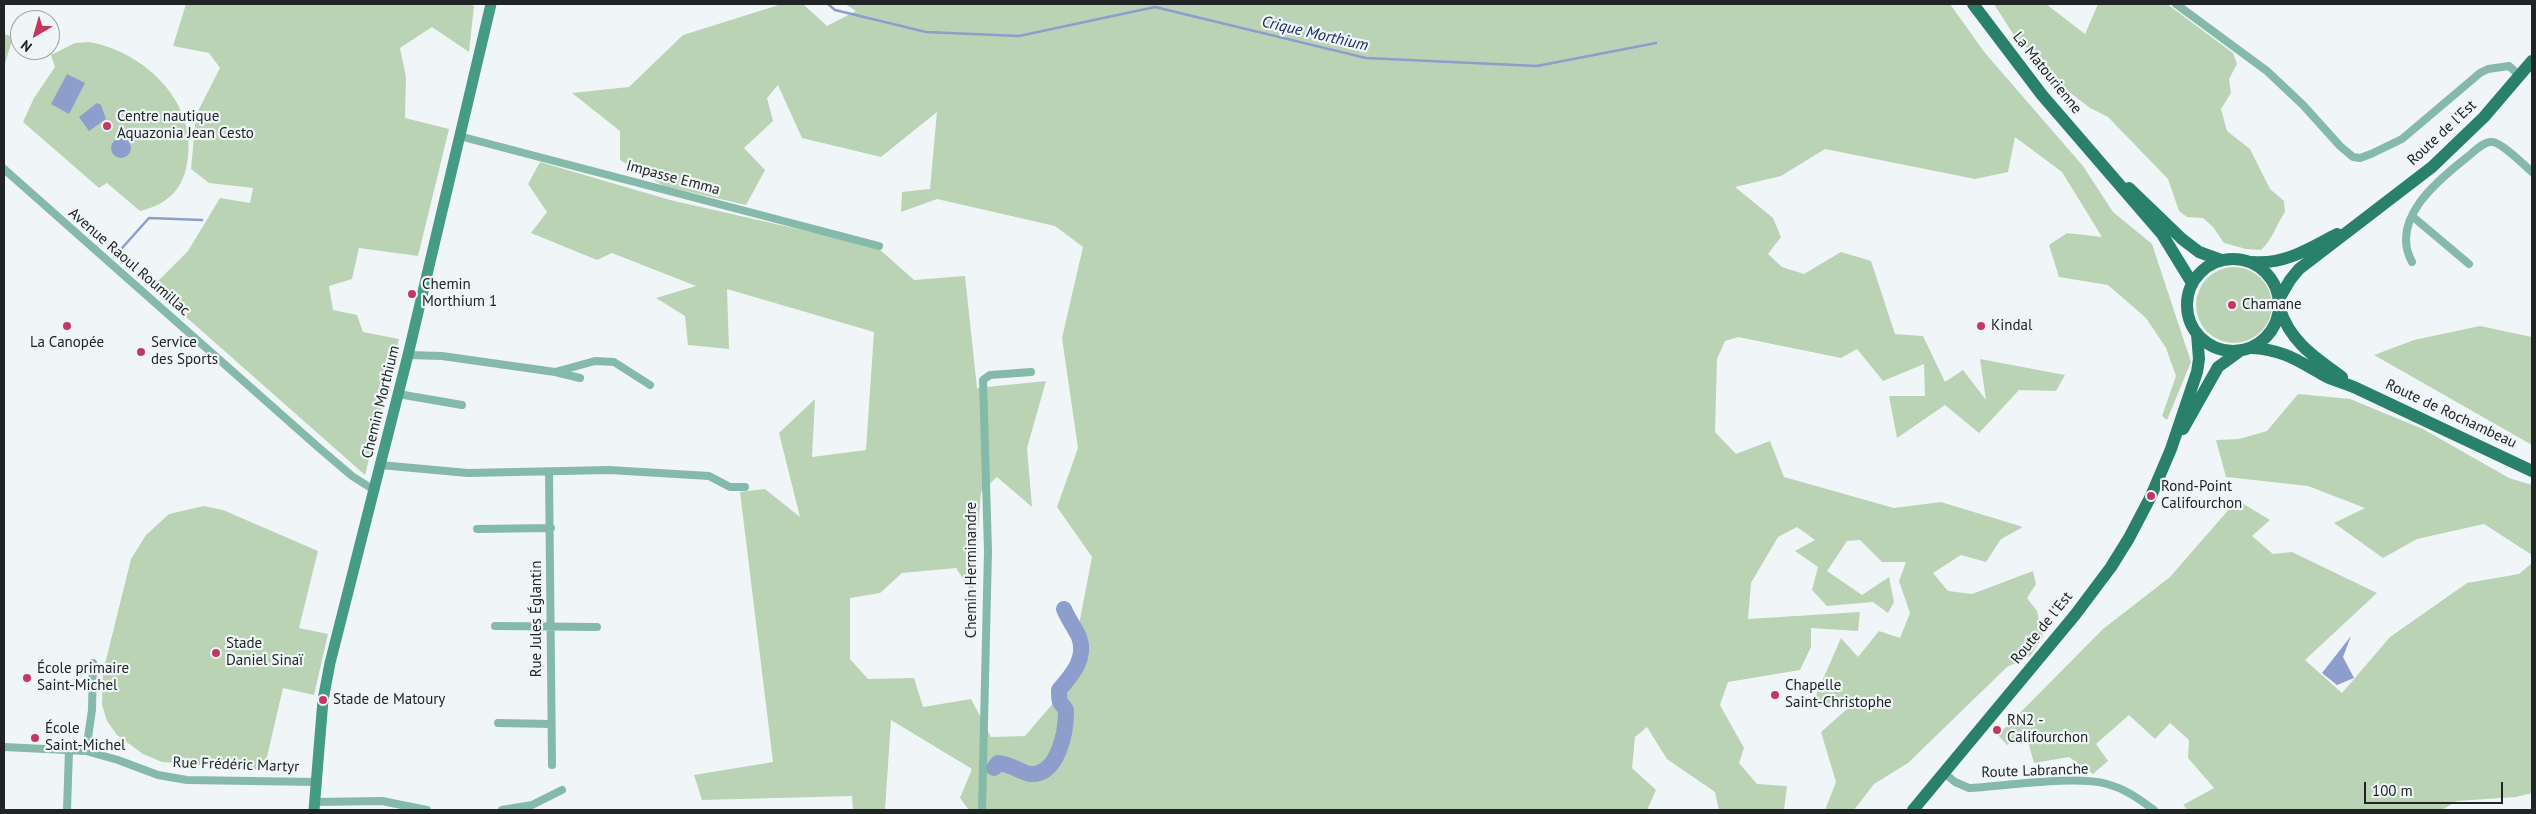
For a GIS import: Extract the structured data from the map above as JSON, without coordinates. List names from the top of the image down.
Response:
{
  "streets": {
    "main road": ["La Matourienne", "Route de l'Est", "Route de Rochambeau"],
    "street": [
      "Impasse Emma",
      "Avenue Raoul Roumillac",
      "Chemin Morthium",
      "Chemin Herminandre",
      "Rue Jules Églantin",
      "Rue Frédéric Martyr",
      "Route Labranche"
    ]
  },
  "crossings": [
    ["La Matourienne", "Route de l'Est"],
    ["La Matourienne", "Route de Rochambeau"],
    ["Route de l'Est", "Route de Rochambeau"],
    ["Route de l'Est", "Route Labranche"],
    ["Impasse Emma", "Chemin Morthium"],
    ["Avenue Raoul Roumillac", "Chemin Morthium"],
    ["Chemin Morthium", "Rue Frédéric Martyr"]
  ],
  "water": ["Crique Morthium"],
  "places": [
    "Centre nautique Aquazonia Jean Cesto",
    "Chemin Morthium 1",
    "Chamane",
    "La Canopée",
    "Kindal",
    "Service des Sports",
    "Rond-Point Califourchon",
    "Stade Daniel Sinaï",
    "École primaire Saint-Michel",
    "Chapelle Saint-Christophe",
    "Stade de Matoury",
    "RN2 - Califourchon",
    "École Saint-Michel"
  ],
  "scale_bar": "100 m",
  "north": "bottom left"
}
